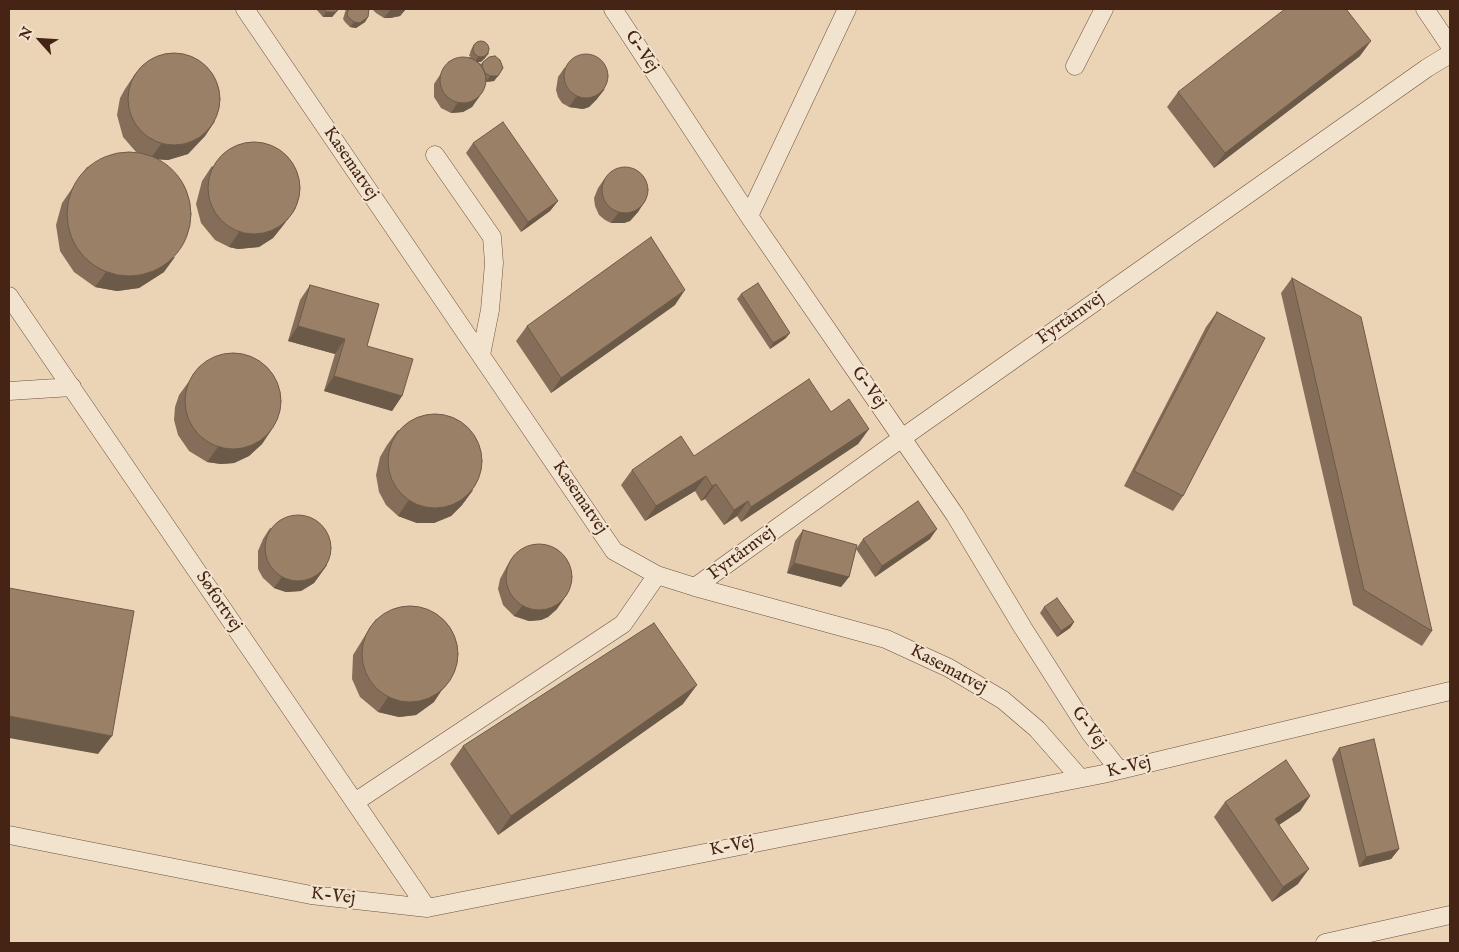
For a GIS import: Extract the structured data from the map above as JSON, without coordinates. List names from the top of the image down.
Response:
{
  "streets": {
    "lane": [
      "G-Vej",
      "Kasematvej",
      "Fyrtårnvej",
      "Søfortvej",
      "K-Vej"
    ]
  },
  "crossings": [
    ["G-Vej", "Fyrtårnvej"],
    ["G-Vej", "K-Vej"],
    ["Kasematvej", "Fyrtårnvej"],
    ["Kasematvej", "K-Vej"],
    ["Søfortvej", "K-Vej"]
  ],
  "north": "top left"
}
